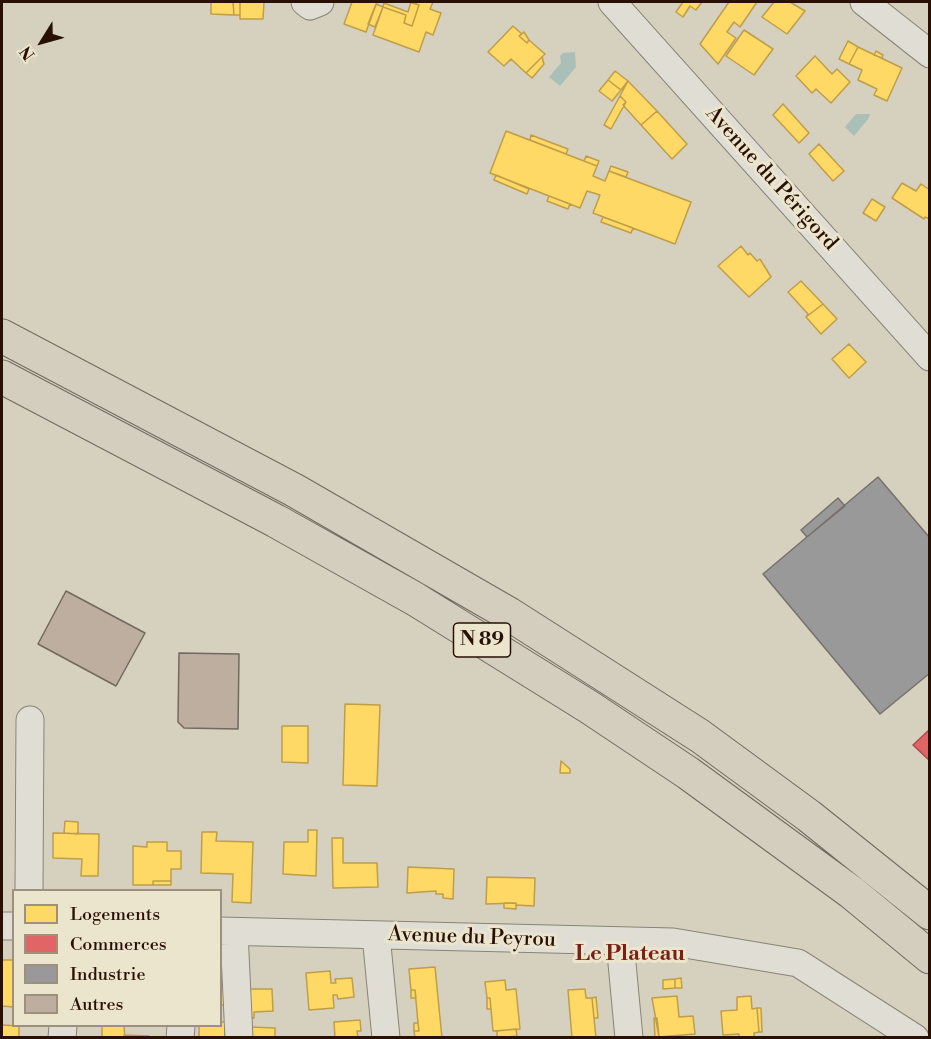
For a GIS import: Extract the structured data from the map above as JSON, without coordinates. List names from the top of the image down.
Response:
{
  "streets": {
    "highway": ["N 89"],
    "street": ["Avenue du Périgord", "Avenue du Peyrou"]
  },
  "districts": ["Le Plateau"],
  "legend": [
    "Logements",
    "Commerces",
    "Industrie",
    "Autres"
  ],
  "north": "bottom left"
}
